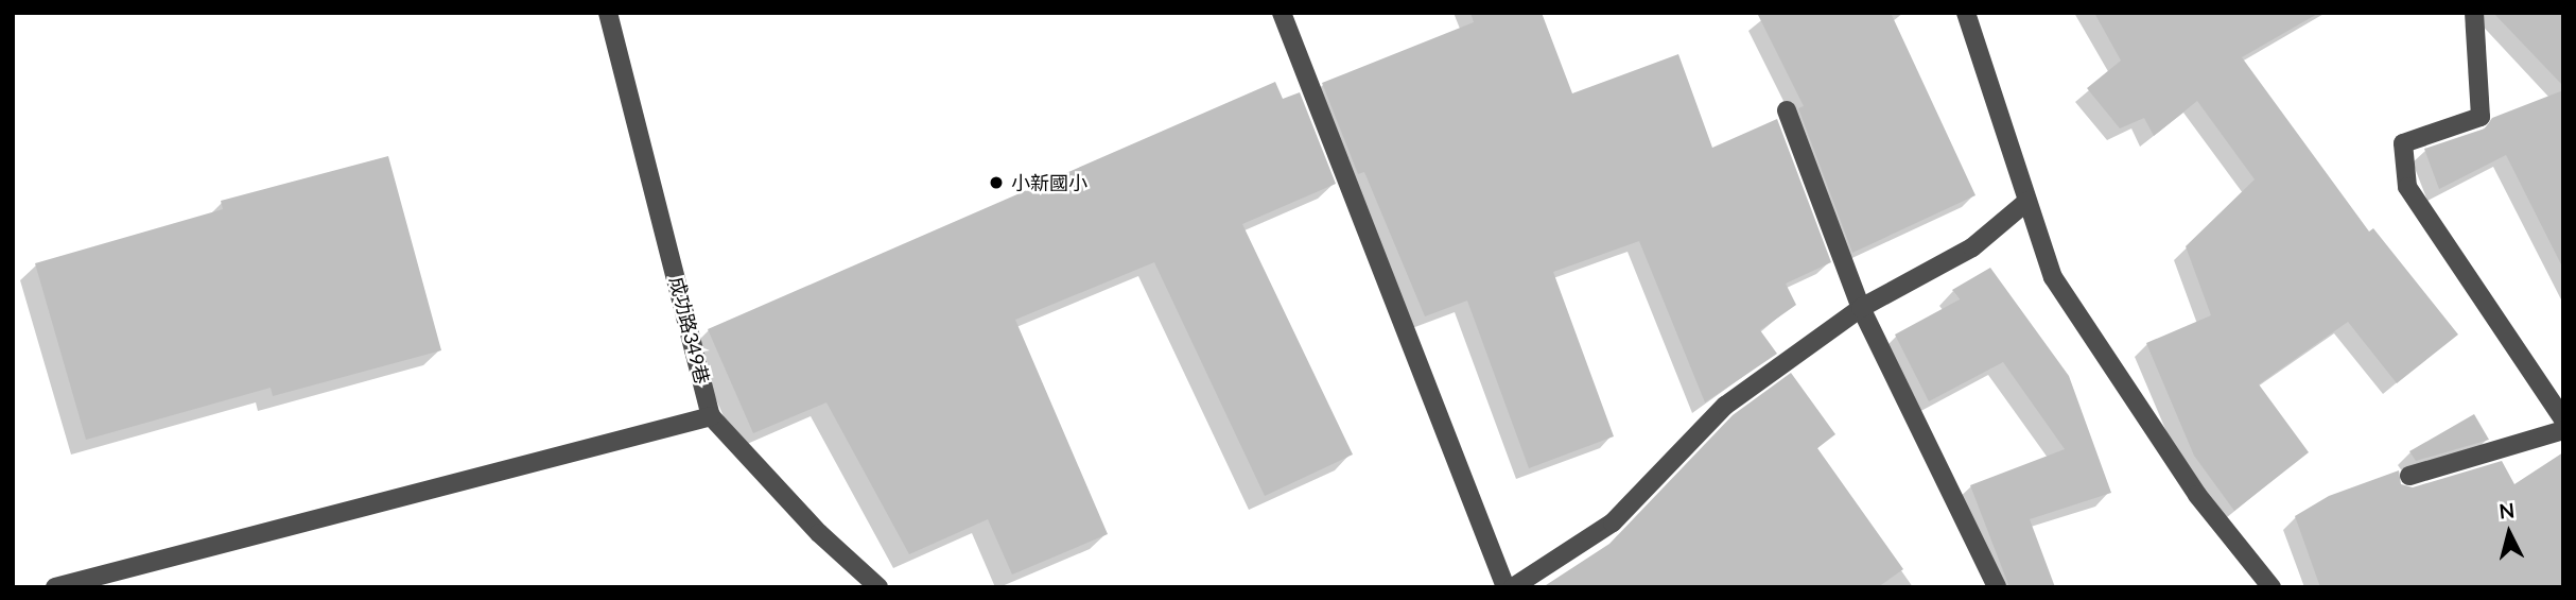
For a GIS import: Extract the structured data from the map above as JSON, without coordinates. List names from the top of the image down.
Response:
{
  "streets": {
    "street": ["成功路349巷"]
  },
  "places": ["小新國小"],
  "north": "top"
}
